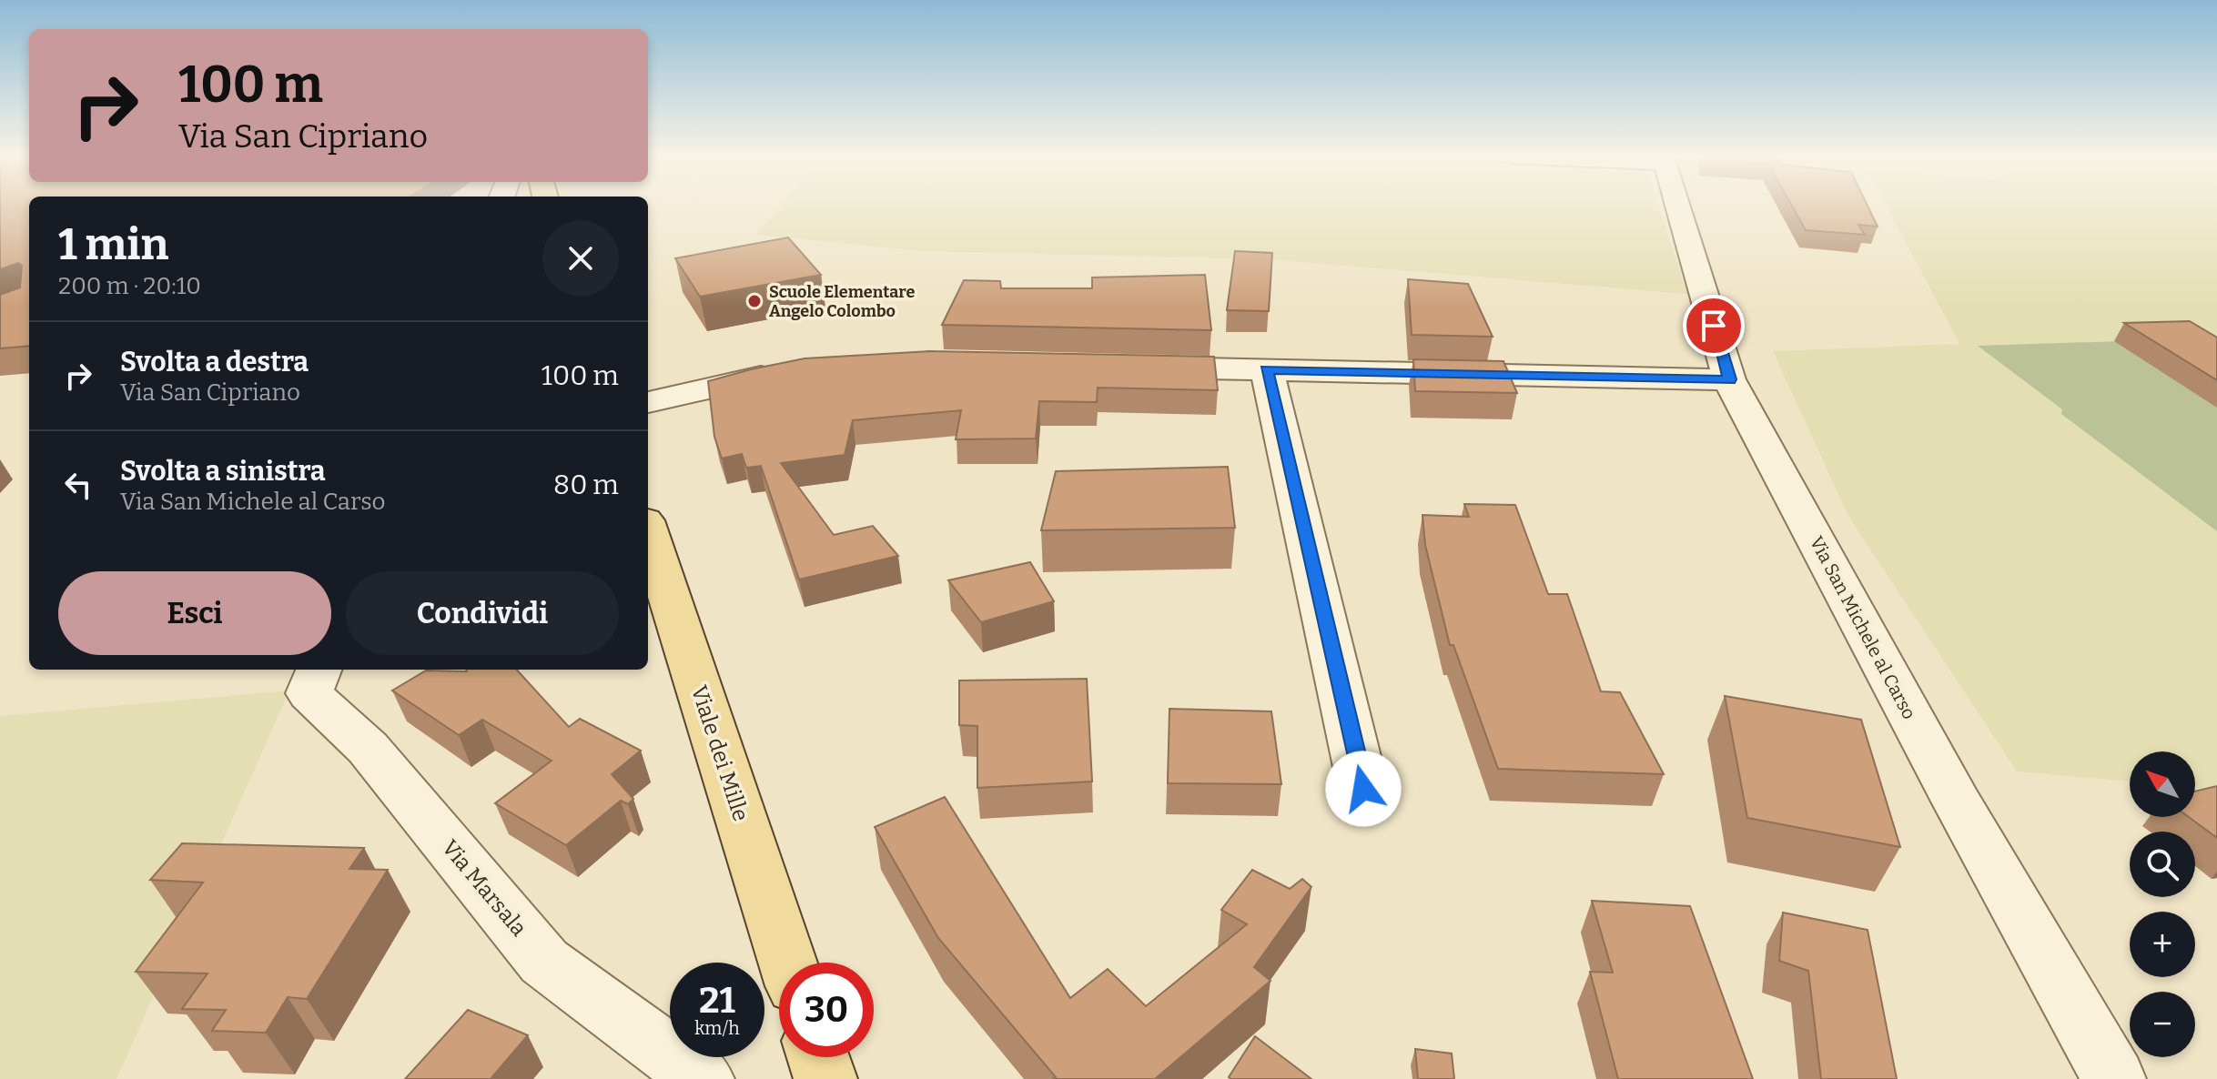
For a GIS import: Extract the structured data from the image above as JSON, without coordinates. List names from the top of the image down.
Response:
{
  "streets": {
    "main road": ["Viale dei Mille"],
    "street": ["Via San Michele al Carso", "Via Marsala"]
  },
  "places": ["Scuole Elementare Angelo Colombo"],
  "north": "top left",
  "page": {
    "turn": ["100 m", "Via San Cipriano"],
    "heading": ["1 min", "200 m · 20:10"],
    "list": [
      {
        "name": "Svolta a destra",
        "note": "Via San Cipriano",
        "value": "100 m"
      },
      {
        "name": "Svolta a sinistra",
        "note": "Via San Michele al Carso",
        "value": "80 m"
      }
    ],
    "buttons": ["Esci", "Condividi"],
    "map_buttons": ["+", "−"],
    "speed": "21 km/h",
    "limit": "30"
  }
}
